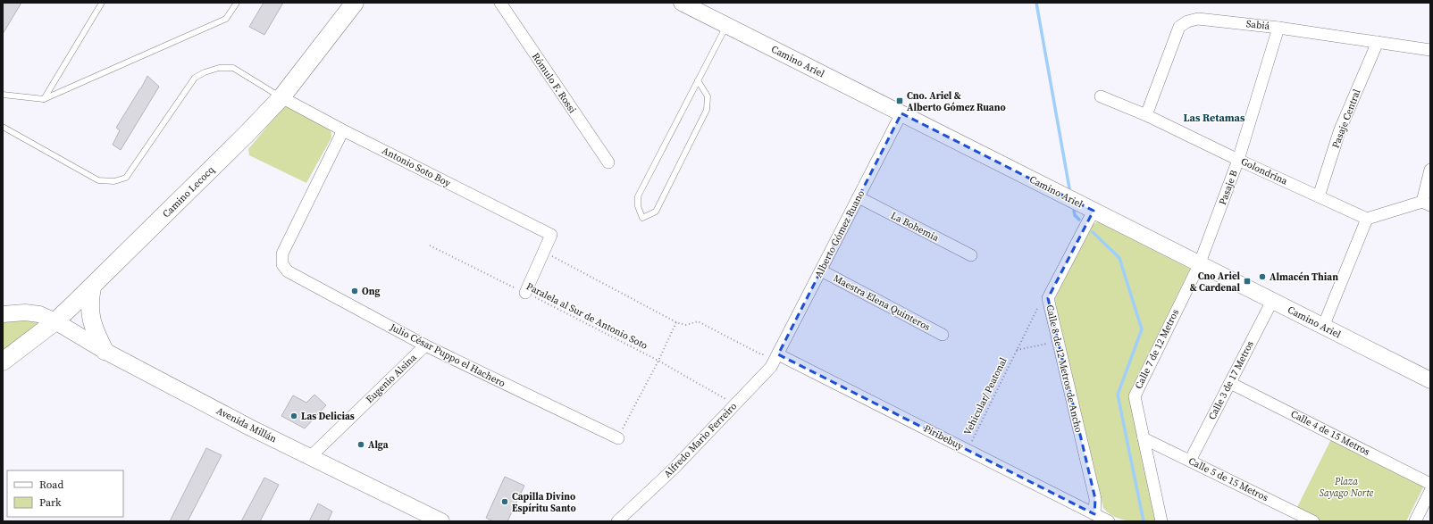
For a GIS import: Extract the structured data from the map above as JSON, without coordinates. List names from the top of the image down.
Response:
{
  "streets": {
    "main road": ["Camino Lecocq"],
    "street": [
      "Sabiá",
      "Camino Ariel",
      "Rómulo F. Rossi",
      "Pasaje Central",
      "Antonio Soto Boy",
      "Golondrina",
      "Pasaje B",
      "La Bohemia",
      "Alberto Gómez Ruano",
      "Maestra Elena Quinteros",
      "Calle 7 de 12 Metros",
      "Julio César Puppo el Hachero",
      "Calle 8 de 12 Metros de Ancho",
      "Eugenio Alsina",
      "Calle 3 de 17 Metros",
      "Avenida Millán",
      "Calle 4 de 15 Metros",
      "Piribebuy",
      "Alfredo Mario Ferreiro",
      "Calle 5 de 15 Metros"
    ],
    "path": ["Paralela al Sur de Antonio Soto", "Vehicular/ Peatonal"]
  },
  "crossings": [
    ["Sabiá", "Pasaje Central"],
    ["Sabiá", "Golondrina"],
    ["Sabiá", "Pasaje B"],
    ["Camino Ariel", "Pasaje B"],
    ["Camino Ariel", "Alberto Gómez Ruano"],
    ["Camino Ariel", "Calle 7 de 12 Metros"],
    ["Camino Ariel", "Calle 8 de 12 Metros de Ancho"],
    ["Camino Ariel", "Calle 3 de 17 Metros"],
    ["Pasaje Central", "Golondrina"],
    ["Antonio Soto Boy", "Camino Lecocq"],
    ["Antonio Soto Boy", "Julio César Puppo el Hachero"],
    ["Golondrina", "Pasaje B"],
    ["Pasaje B", "Calle 7 de 12 Metros"],
    ["Camino Lecocq", "Avenida Millán"],
    ["La Bohemia", "Alberto Gómez Ruano"],
    ["Alberto Gómez Ruano", "Maestra Elena Quinteros"],
    ["Alberto Gómez Ruano", "Piribebuy"],
    ["Alberto Gómez Ruano", "Alfredo Mario Ferreiro"],
    ["Paralela al Sur de Antonio Soto", "Alfredo Mario Ferreiro"],
    ["Calle 7 de 12 Metros", "Calle 5 de 15 Metros"],
    ["Julio César Puppo el Hachero", "Eugenio Alsina"],
    ["Calle 8 de 12 Metros de Ancho", "Vehicular/ Peatonal"],
    ["Calle 8 de 12 Metros de Ancho", "Piribebuy"],
    ["Eugenio Alsina", "Avenida Millán"],
    ["Calle 3 de 17 Metros", "Calle 4 de 15 Metros"],
    ["Calle 3 de 17 Metros", "Calle 5 de 15 Metros"],
    ["Vehicular/ Peatonal", "Piribebuy"],
    ["Piribebuy", "Alfredo Mario Ferreiro"]
  ],
  "districts": ["Las Retamas"],
  "parks": ["Plaza Sayago Norte"],
  "places": {
    "transit": ["Cno. Ariel & Alberto Gómez Ruano", "Cno Ariel & Cardenal"],
    "other": [
      "Almacén Thian",
      "Ong",
      "Las Delicias",
      "Alga",
      "Capilla Divino Espíritu Santo"
    ]
  },
  "legend": ["Road", "Park"]
}
